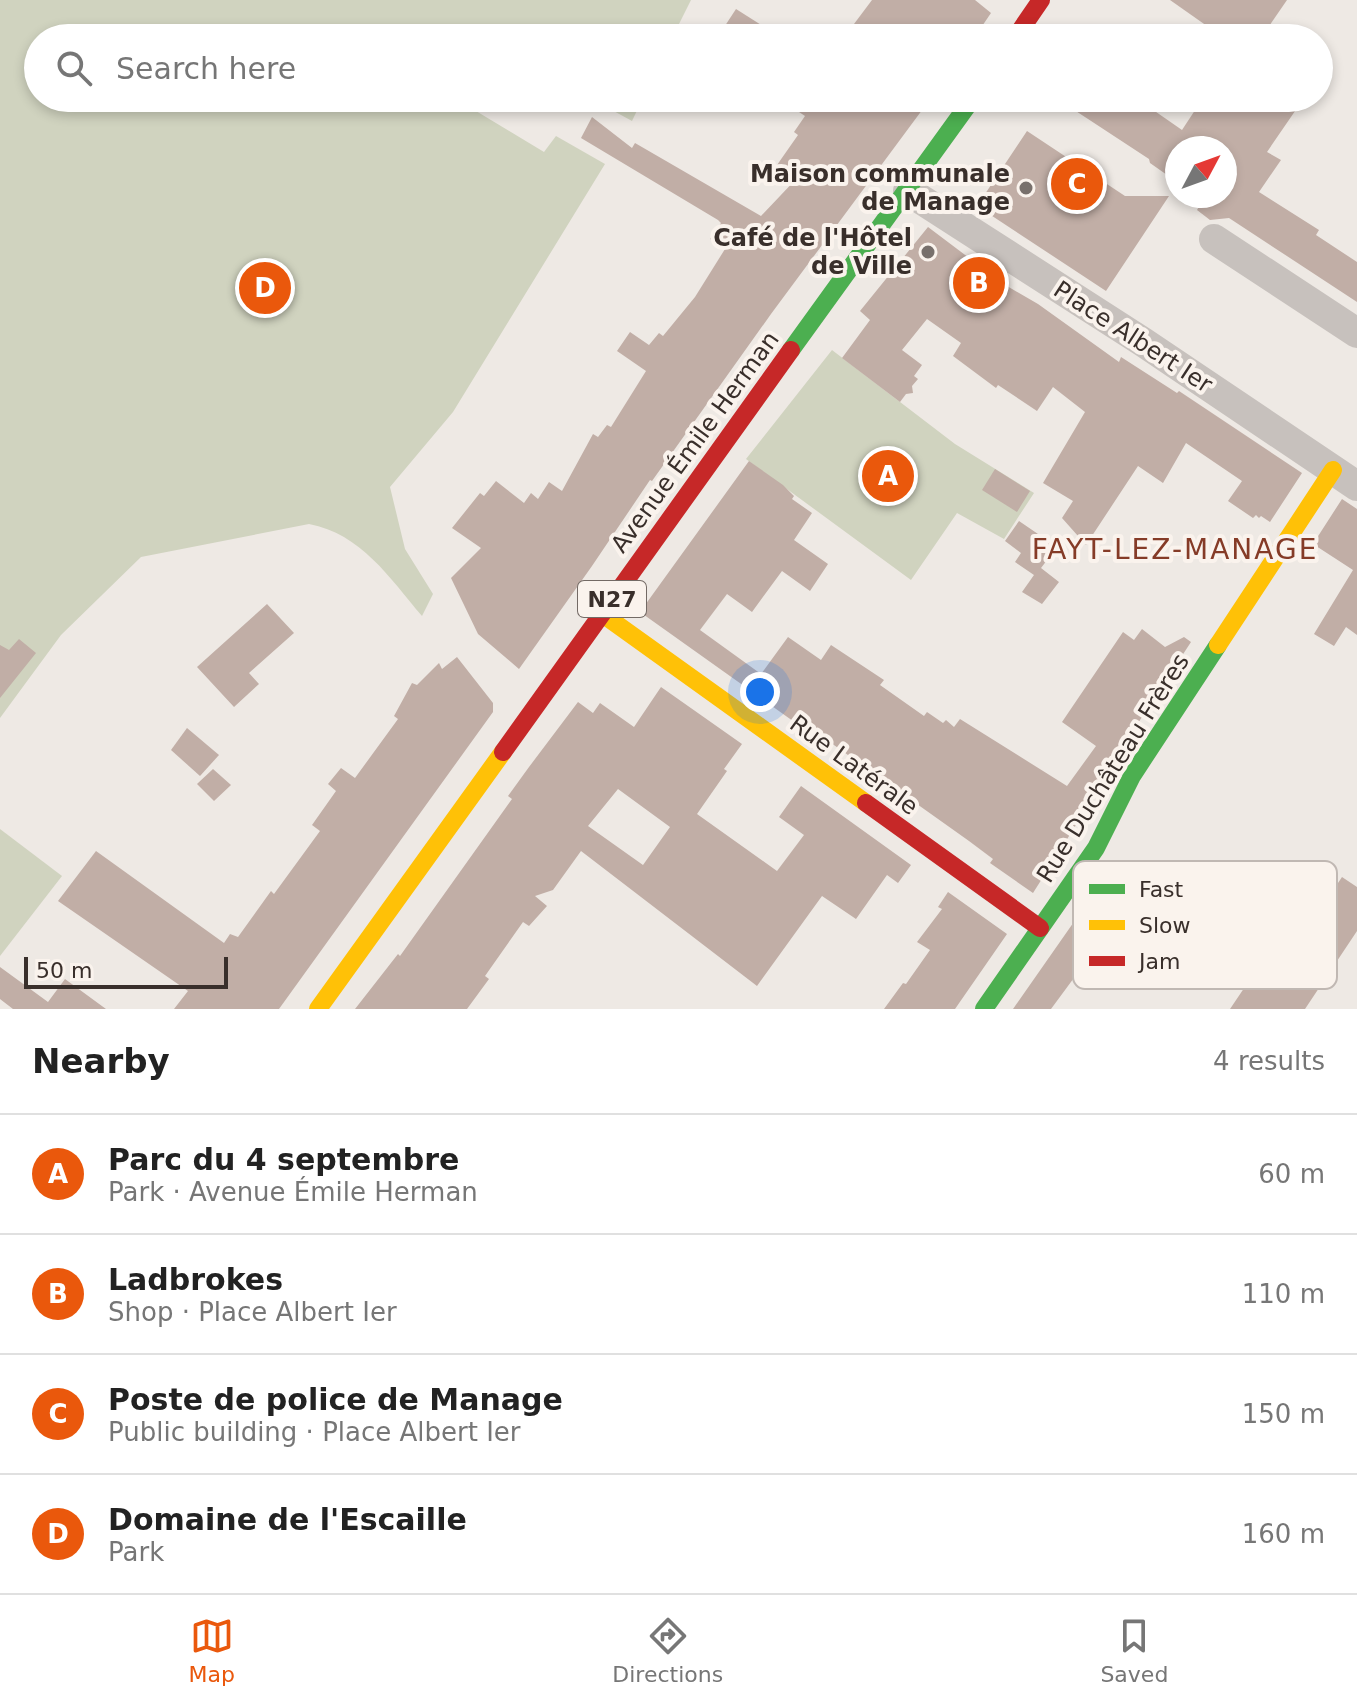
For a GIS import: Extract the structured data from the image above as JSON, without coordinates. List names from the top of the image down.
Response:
{
  "streets": {
    "street": [
      "Place Albert Ier",
      "Avenue Émile Herman",
      "N27",
      "Rue Latérale",
      "Rue Duchâteau Frères"
    ]
  },
  "crossings": [
    ["Place Albert Ier", "Avenue Émile Herman"],
    ["Place Albert Ier", "Rue Duchâteau Frères"],
    ["Avenue Émile Herman", "Rue Latérale"],
    ["Rue Latérale", "Rue Duchâteau Frères"]
  ],
  "districts": ["FAYT-LEZ-MANAGE"],
  "places": ["Maison communale de Manage", "Café de l'Hôtel de Ville"],
  "legend": ["Fast", "Slow", "Jam"],
  "scale_bar": "50 m",
  "north": "top right",
  "page": {
    "search": "Search here",
    "pins": [
      "C",
      "B",
      "D",
      "A"
    ],
    "scale": "50 m",
    "heading": ["Nearby", "4 results"],
    "list": [
      {
        "mark": "A",
        "name": "Parc du 4 septembre",
        "note": "Park · Avenue Émile Herman",
        "value": "60 m"
      },
      {
        "mark": "B",
        "name": "Ladbrokes",
        "note": "Shop · Place Albert Ier",
        "value": "110 m"
      },
      {
        "mark": "C",
        "name": "Poste de police de Manage",
        "note": "Public building · Place Albert Ier",
        "value": "150 m"
      },
      {
        "mark": "D",
        "name": "Domaine de l'Escaille",
        "note": "Park",
        "value": "160 m"
      }
    ],
    "nav": ["Map", "Directions", "Saved"]
  }
}
